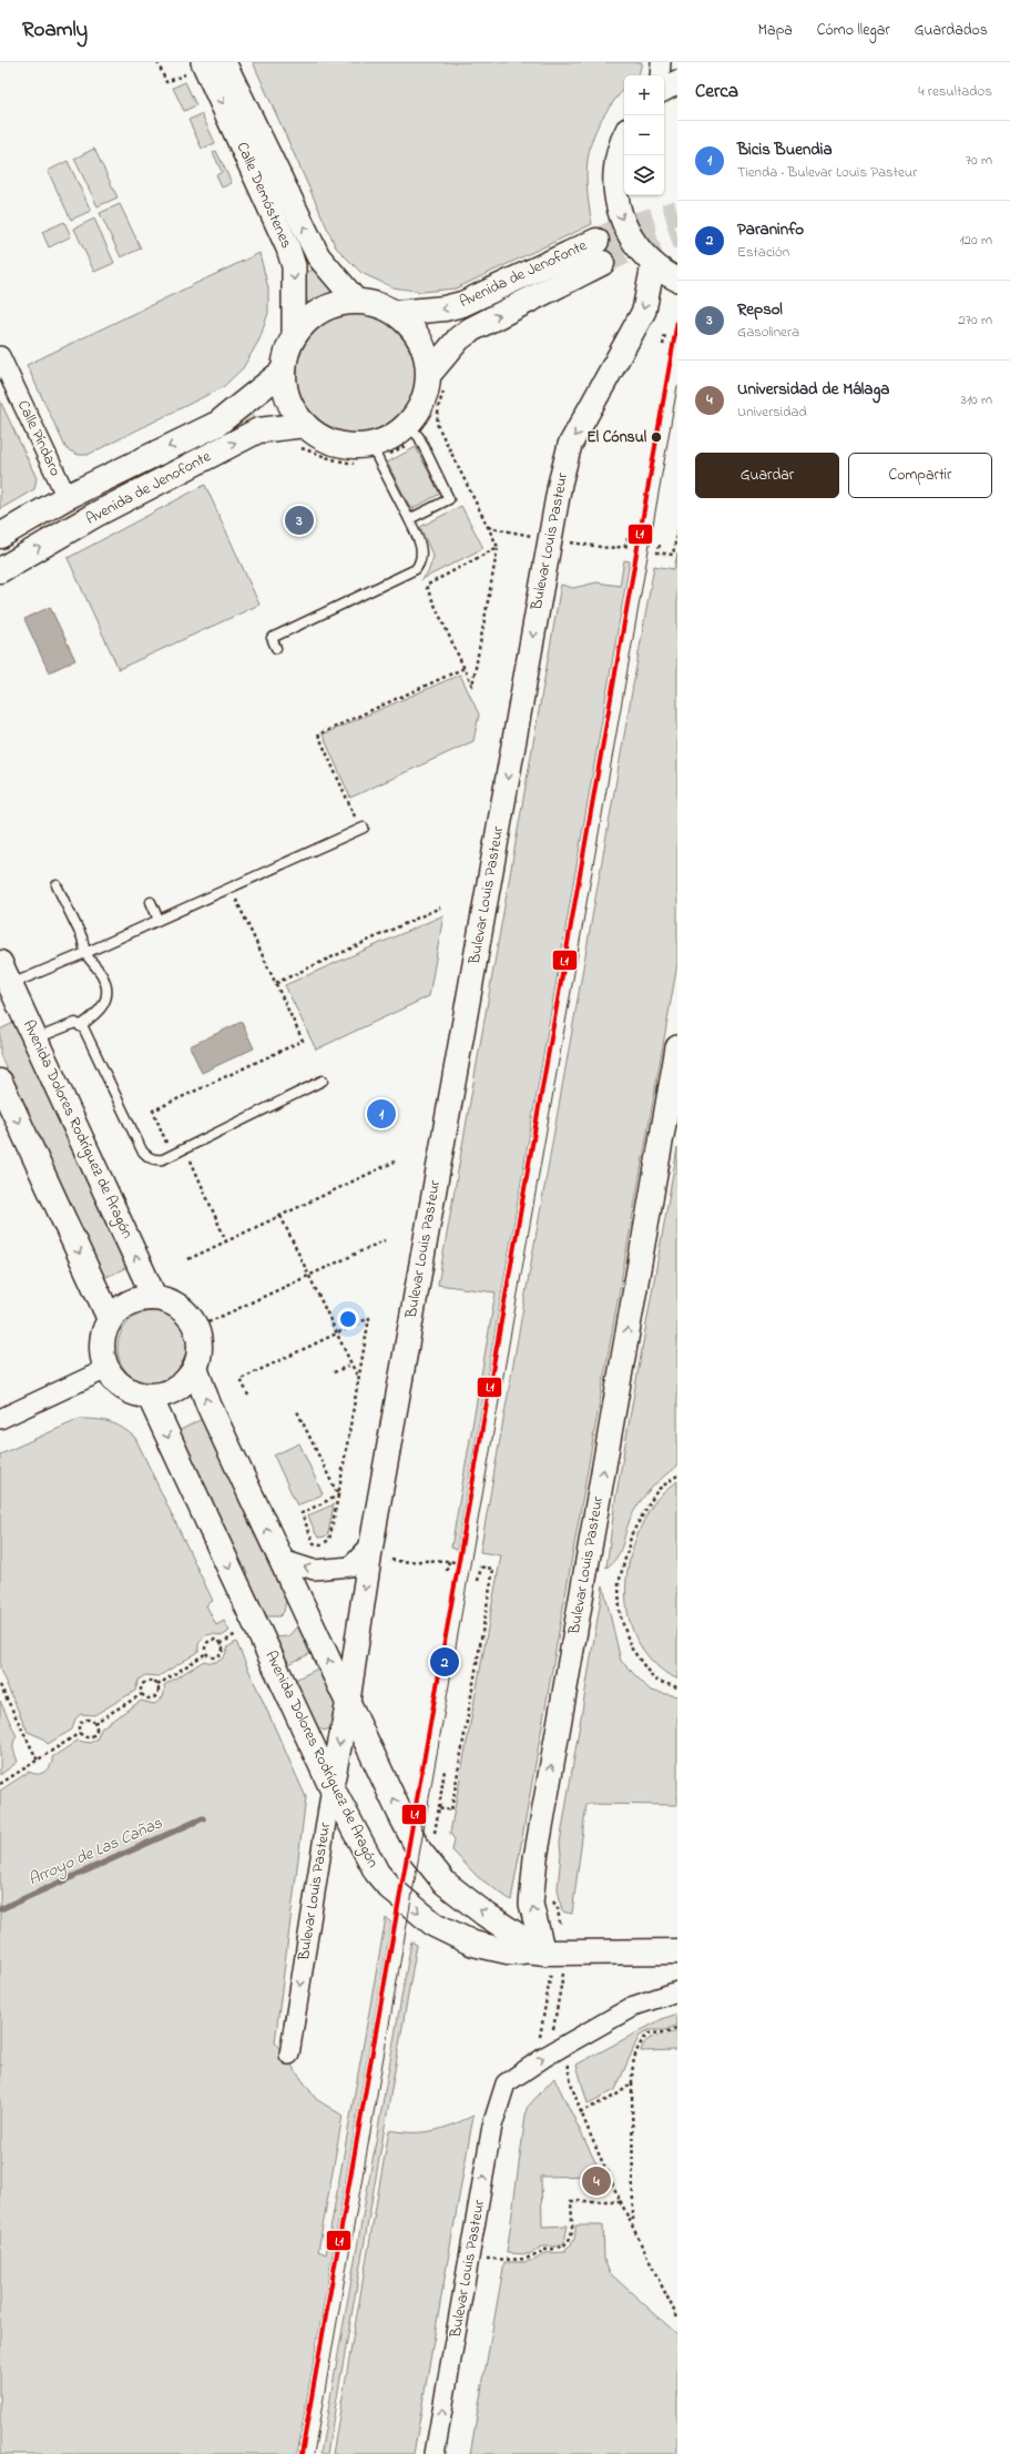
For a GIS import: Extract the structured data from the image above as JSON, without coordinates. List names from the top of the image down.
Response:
{
  "streets": {
    "main road": ["Avenida de Jenofonte", "Avenida Dolores Rodríguez de Aragón"],
    "street": ["Calle Demóstenes", "Calle Píndaro", "Bulevar Louis Pasteur"]
  },
  "crossings": [
    ["Calle Demóstenes", "Avenida de Jenofonte"],
    ["Avenida de Jenofonte", "Calle Píndaro"],
    ["Bulevar Louis Pasteur", "Avenida Dolores Rodríguez de Aragón"]
  ],
  "water": ["Arroyo de Las Cañas"],
  "places": ["El Cónsul"],
  "lines": ["transit line L1"],
  "page": {
    "header": "Roamly",
    "nav": ["Mapa", "Cómo llegar", "Guardados"],
    "heading": ["Cerca", "4 resultados"],
    "map_buttons": ["+", "−"],
    "list": [
      {
        "mark": "1",
        "name": "Bicis Buendia",
        "note": "Tienda · Bulevar Louis Pasteur",
        "value": "70 m"
      },
      {
        "mark": "2",
        "name": "Paraninfo",
        "note": "Estación",
        "value": "120 m"
      },
      {
        "mark": "3",
        "name": "Repsol",
        "note": "Gasolinera",
        "value": "270 m"
      },
      {
        "mark": "4",
        "name": "Universidad de Málaga",
        "note": "Universidad",
        "value": "310 m"
      }
    ],
    "buttons": ["Guardar", "Compartir"],
    "pins": [
      "3",
      "1",
      "2",
      "4"
    ]
  }
}
